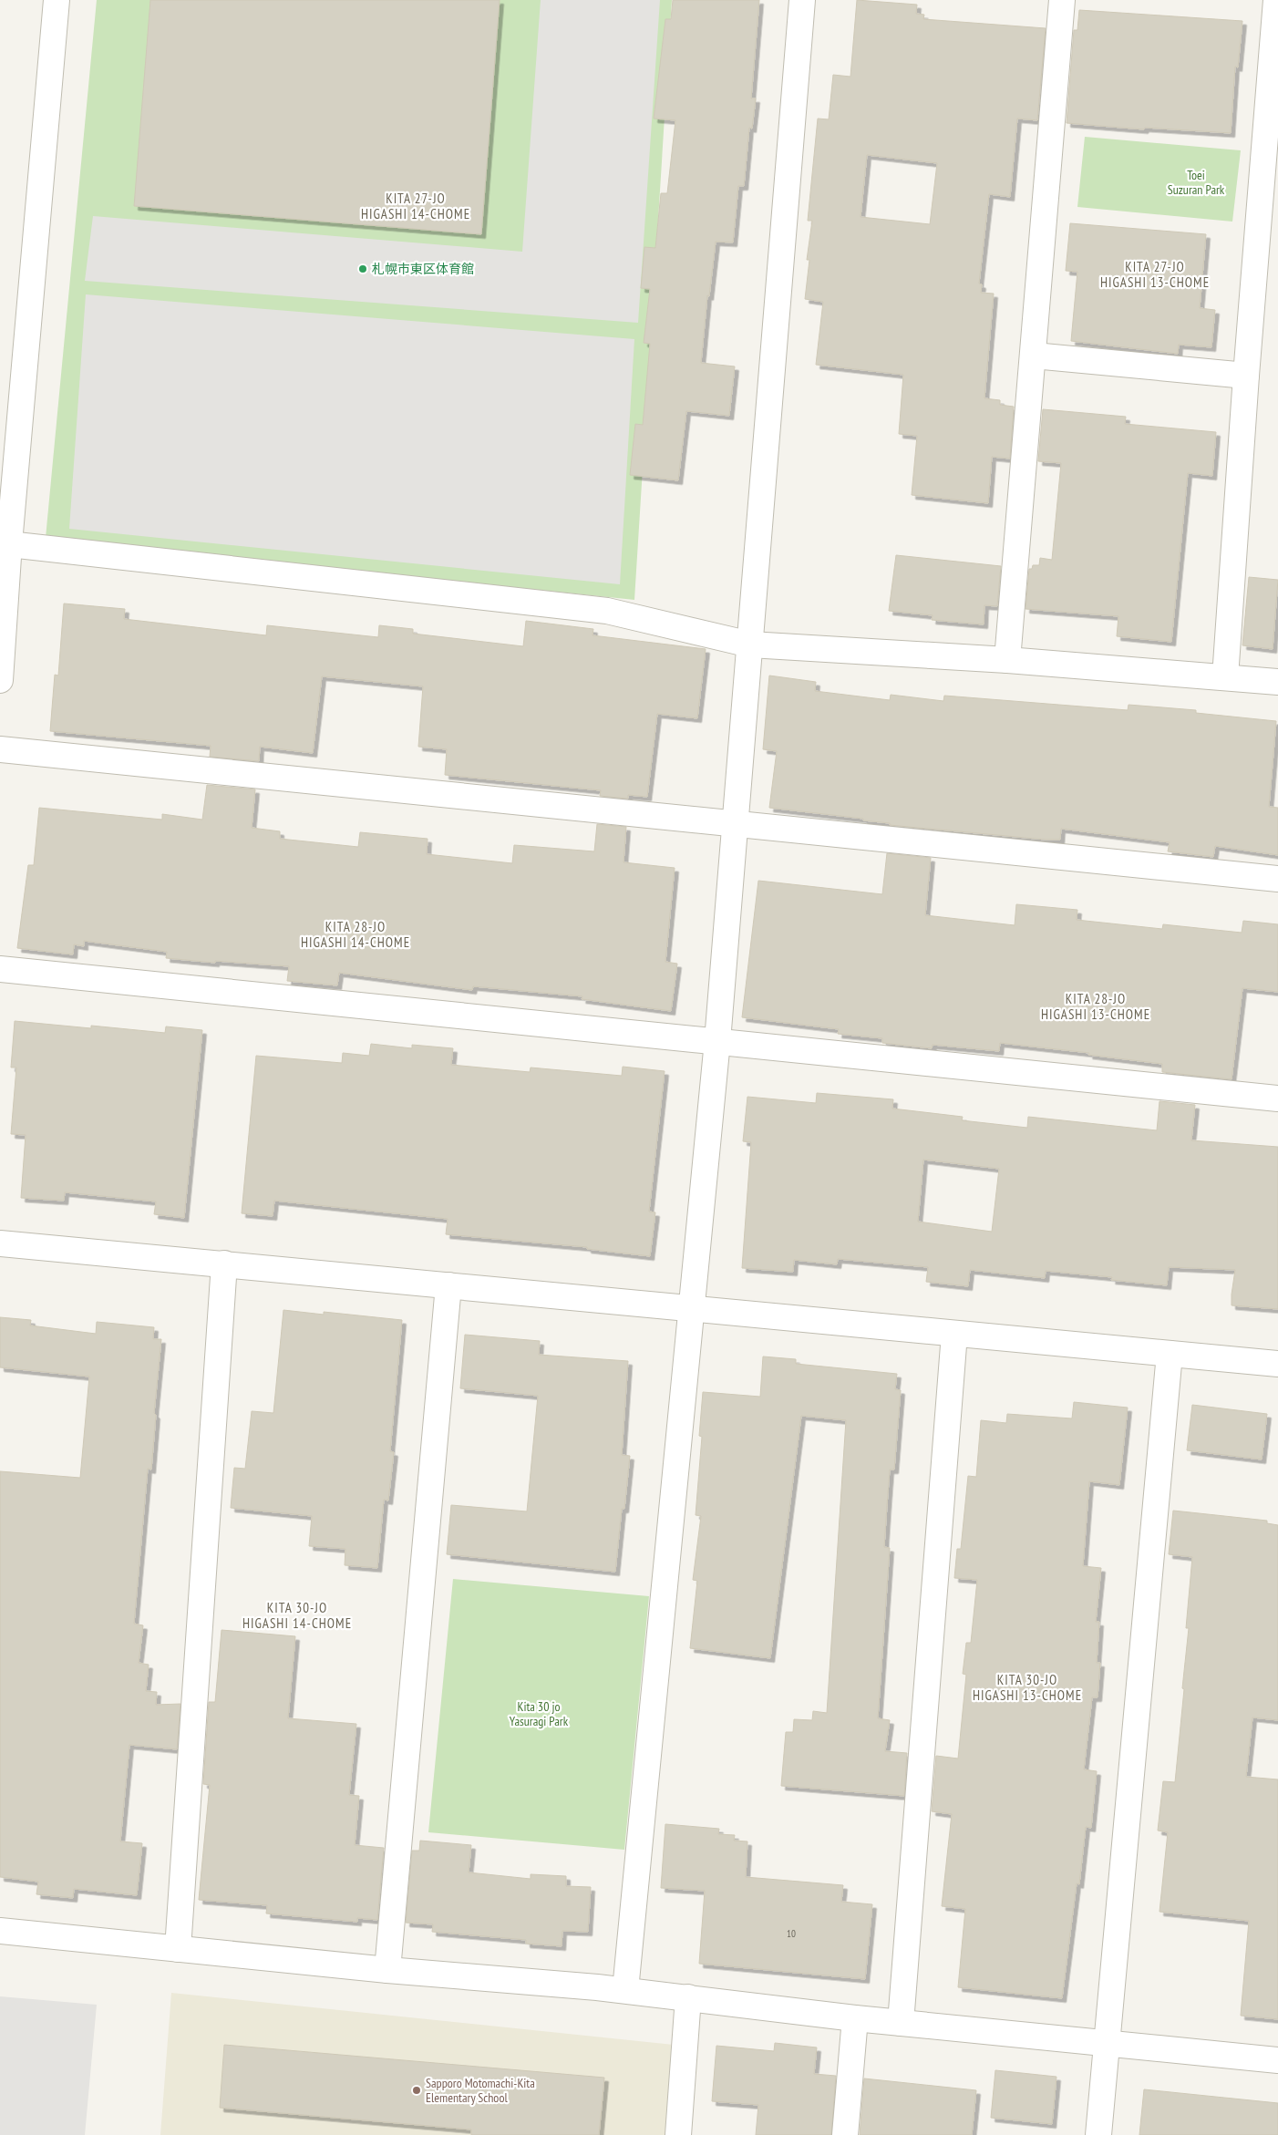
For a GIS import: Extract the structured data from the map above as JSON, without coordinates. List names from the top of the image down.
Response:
{
  "districts": [
    "KITA 27-JO HIGASHI 14-CHOME",
    "KITA 27-JO HIGASHI 13-CHOME",
    "KITA 28-JO HIGASHI 14-CHOME",
    "KITA 28-JO HIGASHI 13-CHOME",
    "KITA 30-JO HIGASHI 14-CHOME",
    "KITA 30-JO HIGASHI 13-CHOME"
  ],
  "parks": ["Toei Suzuran Park", "Kita 30 jo Yasuragi Park"],
  "places": ["札幌市東区体育館", "Sapporo Motomachi-Kita Elementary School"],
  "house_numbers": ["10"]
}
